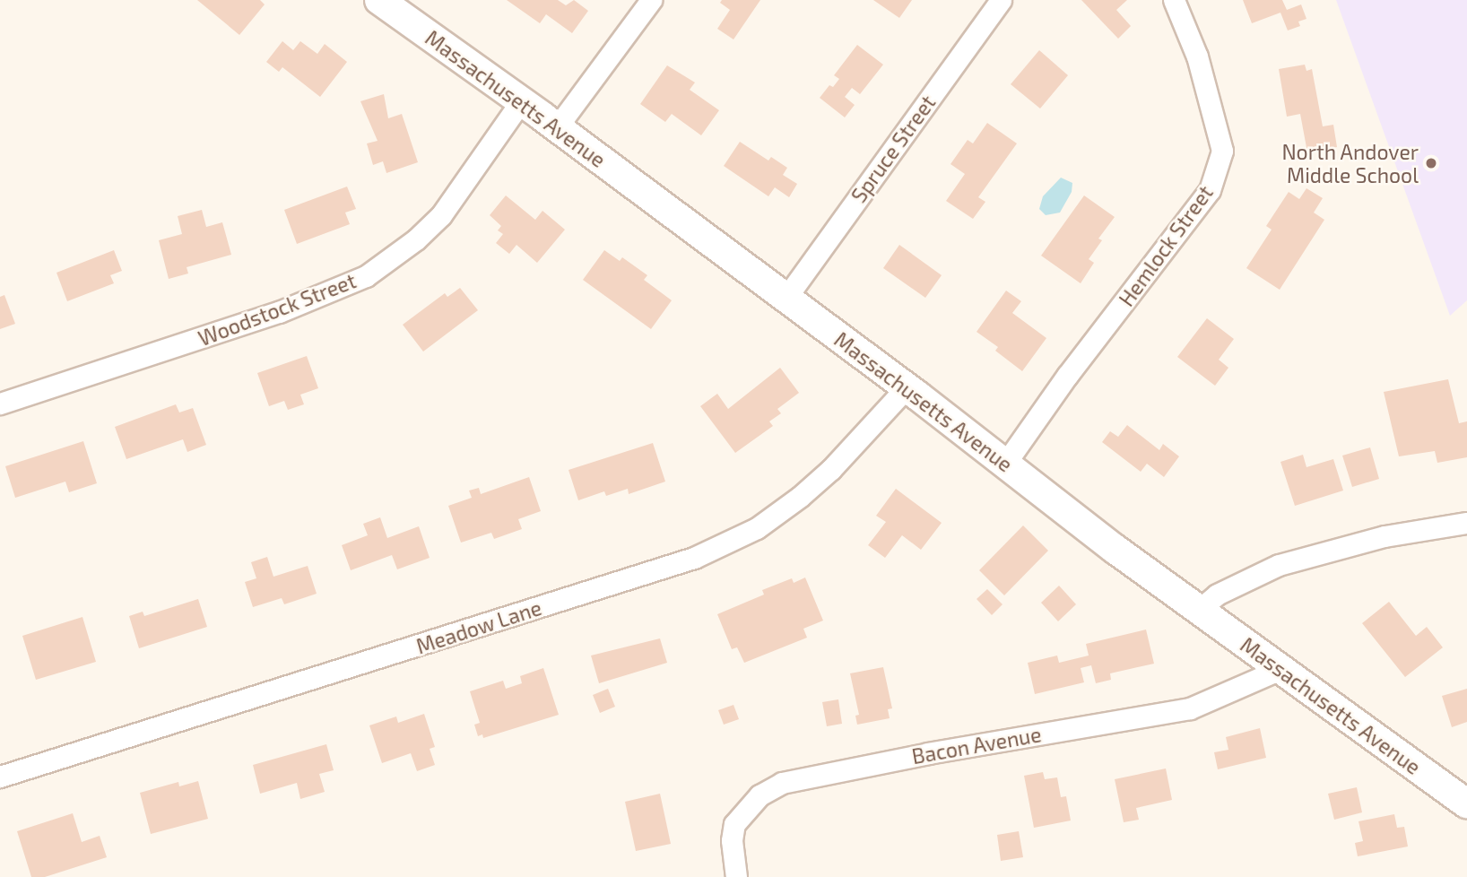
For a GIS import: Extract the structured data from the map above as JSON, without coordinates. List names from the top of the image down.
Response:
{
  "streets": {
    "main road": ["Massachusetts Avenue"],
    "street": [
      "Spruce Street",
      "Hemlock Street",
      "Woodstock Street",
      "Meadow Lane",
      "Bacon Avenue"
    ]
  },
  "crossings": [
    ["Massachusetts Avenue", "Spruce Street"],
    ["Massachusetts Avenue", "Hemlock Street"],
    ["Massachusetts Avenue", "Woodstock Street"],
    ["Massachusetts Avenue", "Meadow Lane"],
    ["Massachusetts Avenue", "Bacon Avenue"]
  ],
  "places": ["North Andover Middle School"]
}
